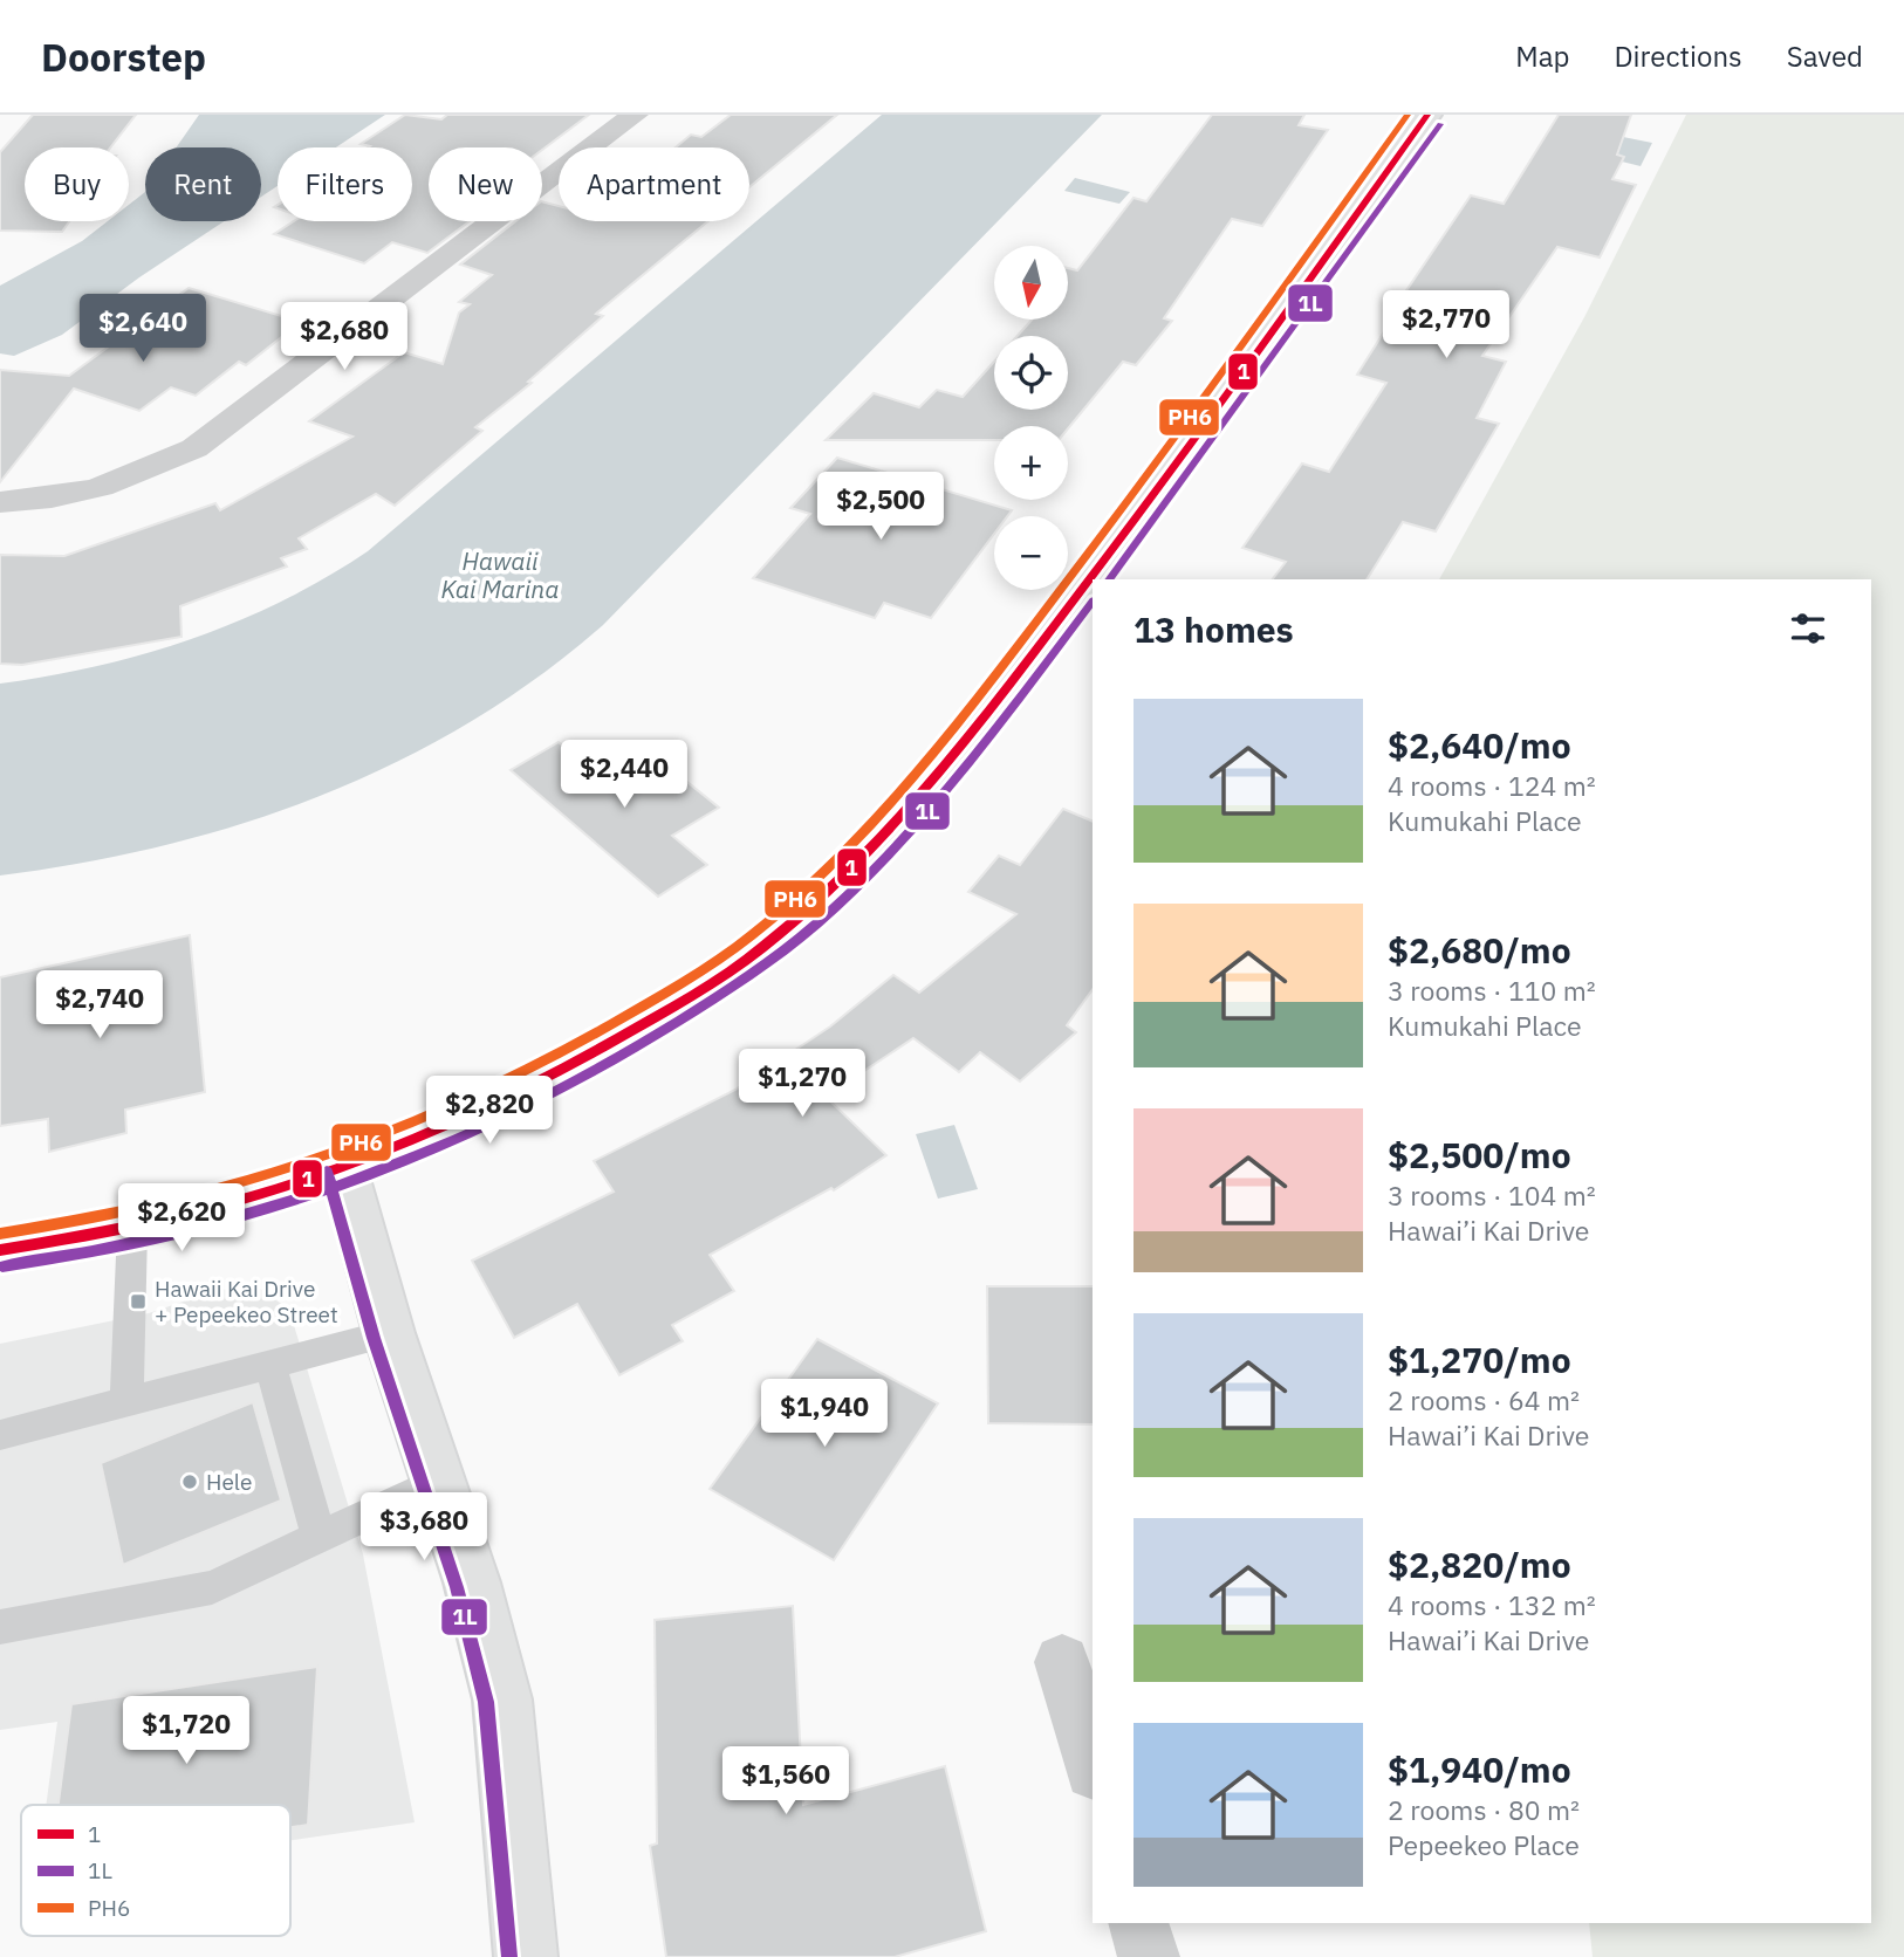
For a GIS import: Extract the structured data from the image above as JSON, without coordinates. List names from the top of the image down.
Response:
{
  "water": ["Hawaii Kai Marina"],
  "places": {
    "transit": ["Hawaii Kai Drive + Pepeekeo Street"],
    "other": ["Hele"]
  },
  "lines": ["transit line 1", "transit line PH6", "transit line 1L"],
  "legend": ["1", "1L", "PH6"],
  "north": "bottom",
  "page": {
    "header": "Doorstep",
    "nav": ["Map", "Directions", "Saved"],
    "chip": [
      "Buy",
      "Rent",
      "Filters",
      "New",
      "Apartment"
    ],
    "map_buttons": ["+", "−"],
    "price": [
      "$2,770",
      "$2,640",
      "$2,680",
      "$2,500",
      "$2,440",
      "$2,740",
      "$1,270",
      "$2,820",
      "$2,620",
      "$1,940",
      "$3,680",
      "$1,720",
      "$1,560"
    ],
    "heading": "13 homes",
    "list": [
      {
        "name": "$2,640/mo",
        "note": "4 rooms · 124 m² · Kumukahi Place"
      },
      {
        "name": "$2,680/mo",
        "note": "3 rooms · 110 m² · Kumukahi Place"
      },
      {
        "name": "$2,500/mo",
        "note": "3 rooms · 104 m² · Hawai’i Kai Drive"
      },
      {
        "name": "$1,270/mo",
        "note": "2 rooms · 64 m² · Hawai’i Kai Drive"
      },
      {
        "name": "$2,820/mo",
        "note": "4 rooms · 132 m² · Hawai’i Kai Drive"
      },
      {
        "name": "$1,940/mo",
        "note": "2 rooms · 80 m² · Pepeekeo Place"
      }
    ]
  }
}
